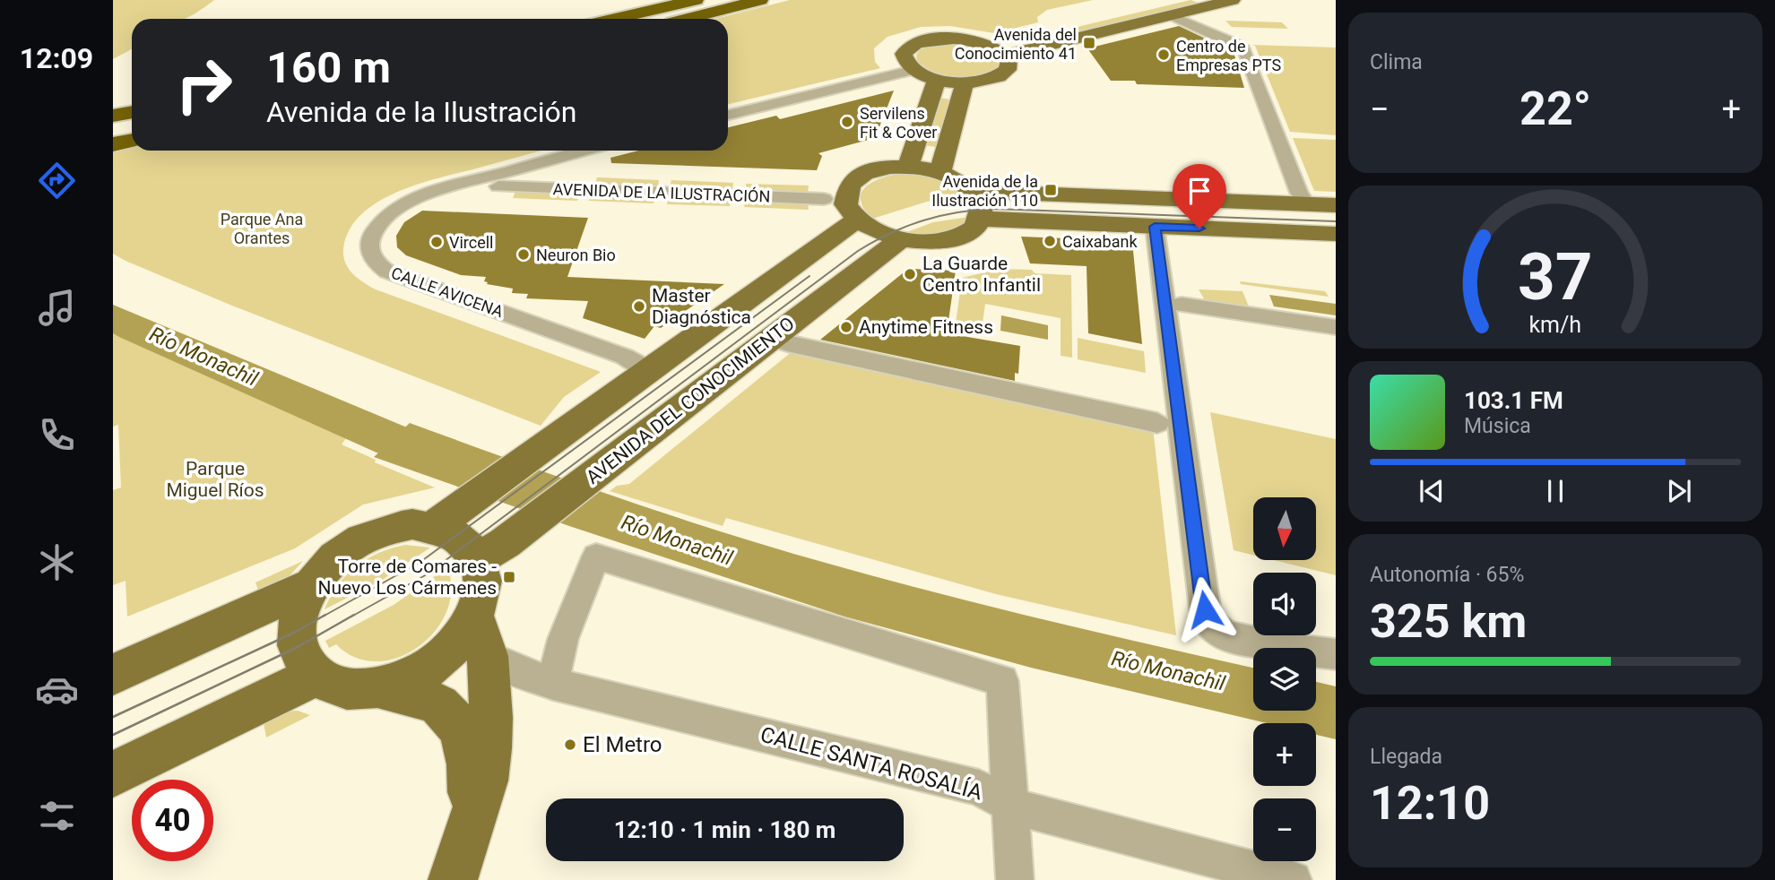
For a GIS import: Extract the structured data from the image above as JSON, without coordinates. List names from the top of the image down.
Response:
{
  "streets": {
    "main road": ["AVENIDA DEL CONOCIMIENTO"],
    "street": ["AVENIDA DE LA ILUSTRACIÓN", "CALLE AVICENA", "CALLE SANTA ROSALÍA"]
  },
  "crossings": [
    ["AVENIDA DEL CONOCIMIENTO", "CALLE SANTA ROSALÍA"]
  ],
  "water": ["Río Monachil"],
  "parks": ["Parque Ana Orantes", "Parque Miguel Ríos"],
  "places": {
    "transit": ["Avenida del Conocimiento 41", "Avenida de la Ilustración 110", "Torre de Comares - Nuevo Los Cármenes"],
    "other": [
      "Centro de Empresas PTS",
      "Servilens Fit & Cover",
      "Caixabank",
      "Vircell",
      "Neuron Bio",
      "La Guarde Centro Infantil",
      "Master Diagnóstica",
      "Anytime Fitness",
      "El Metro"
    ]
  },
  "north": "bottom",
  "page": {
    "tabs": "12:09",
    "tile": [
      "Clima",
      ["Autonomía · 65%", "325 km"],
      ["Llegada", "12:10"]
    ],
    "turn": ["160 m", "Avenida de la Ilustración"],
    "heat": ["−", "22°", "+"],
    "song": ["103.1 FM", "Música"],
    "map_buttons": ["+", "−"],
    "limit": "40",
    "trip": "12:10 · 1 min · 180 m",
    "gauge": ["37", "km/h"]
  }
}
